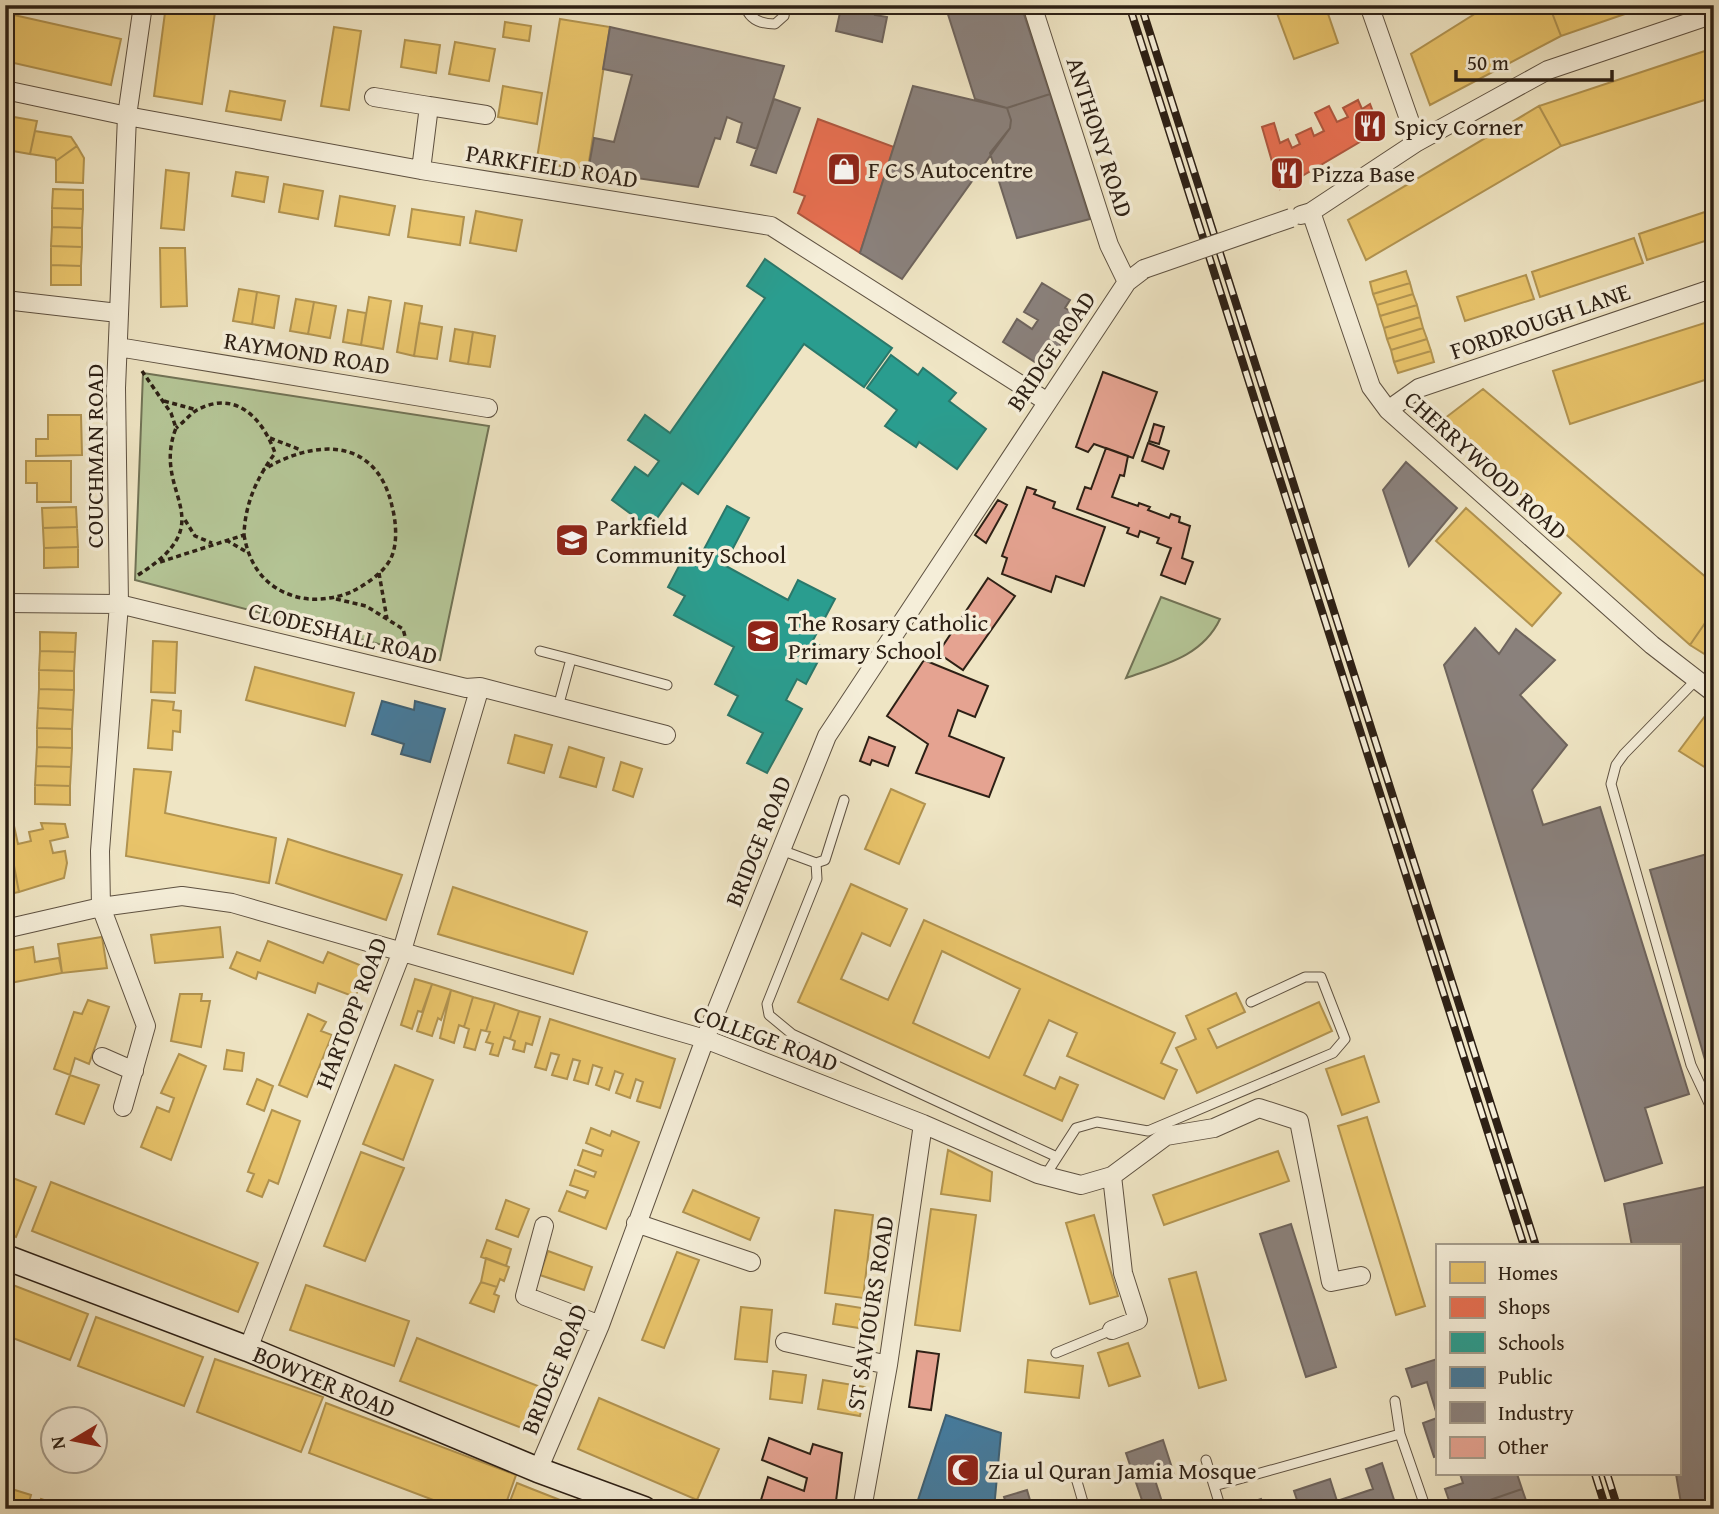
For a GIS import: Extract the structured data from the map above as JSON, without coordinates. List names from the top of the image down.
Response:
{
  "streets": {
    "main road": ["BOWYER ROAD"],
    "street": [
      "ANTHONY ROAD",
      "PARKFIELD ROAD",
      "FORDROUGH LANE",
      "BRIDGE ROAD",
      "RAYMOND ROAD",
      "COUCHMAN ROAD",
      "CHERRYWOOD ROAD",
      "CLODESHALL ROAD",
      "HARTOPP ROAD",
      "COLLEGE ROAD",
      "ST SAVIOURS ROAD"
    ]
  },
  "crossings": [
    ["ANTHONY ROAD", "BRIDGE ROAD"],
    ["PARKFIELD ROAD", "BRIDGE ROAD"],
    ["PARKFIELD ROAD", "COUCHMAN ROAD"],
    ["FORDROUGH LANE", "CHERRYWOOD ROAD"],
    ["BRIDGE ROAD", "CHERRYWOOD ROAD"],
    ["BRIDGE ROAD", "COLLEGE ROAD"],
    ["BRIDGE ROAD", "BOWYER ROAD"],
    ["RAYMOND ROAD", "COUCHMAN ROAD"],
    ["COUCHMAN ROAD", "CLODESHALL ROAD"],
    ["COUCHMAN ROAD", "COLLEGE ROAD"],
    ["CLODESHALL ROAD", "HARTOPP ROAD"],
    ["HARTOPP ROAD", "COLLEGE ROAD"],
    ["HARTOPP ROAD", "BOWYER ROAD"],
    ["COLLEGE ROAD", "ST SAVIOURS ROAD"]
  ],
  "places": {
    "restaurant": ["Spicy Corner", "Pizza Base"],
    "shop": ["F C S Autocentre"],
    "school or university": ["Parkfield Community School", "The Rosary Catholic Primary School"],
    "mosque": ["Zia ul Quran Jamia Mosque"]
  },
  "legend": [
    "Homes",
    "Shops",
    "Schools",
    "Public",
    "Industry",
    "Other"
  ],
  "scale_bar": "50 m",
  "north": "left"
}
